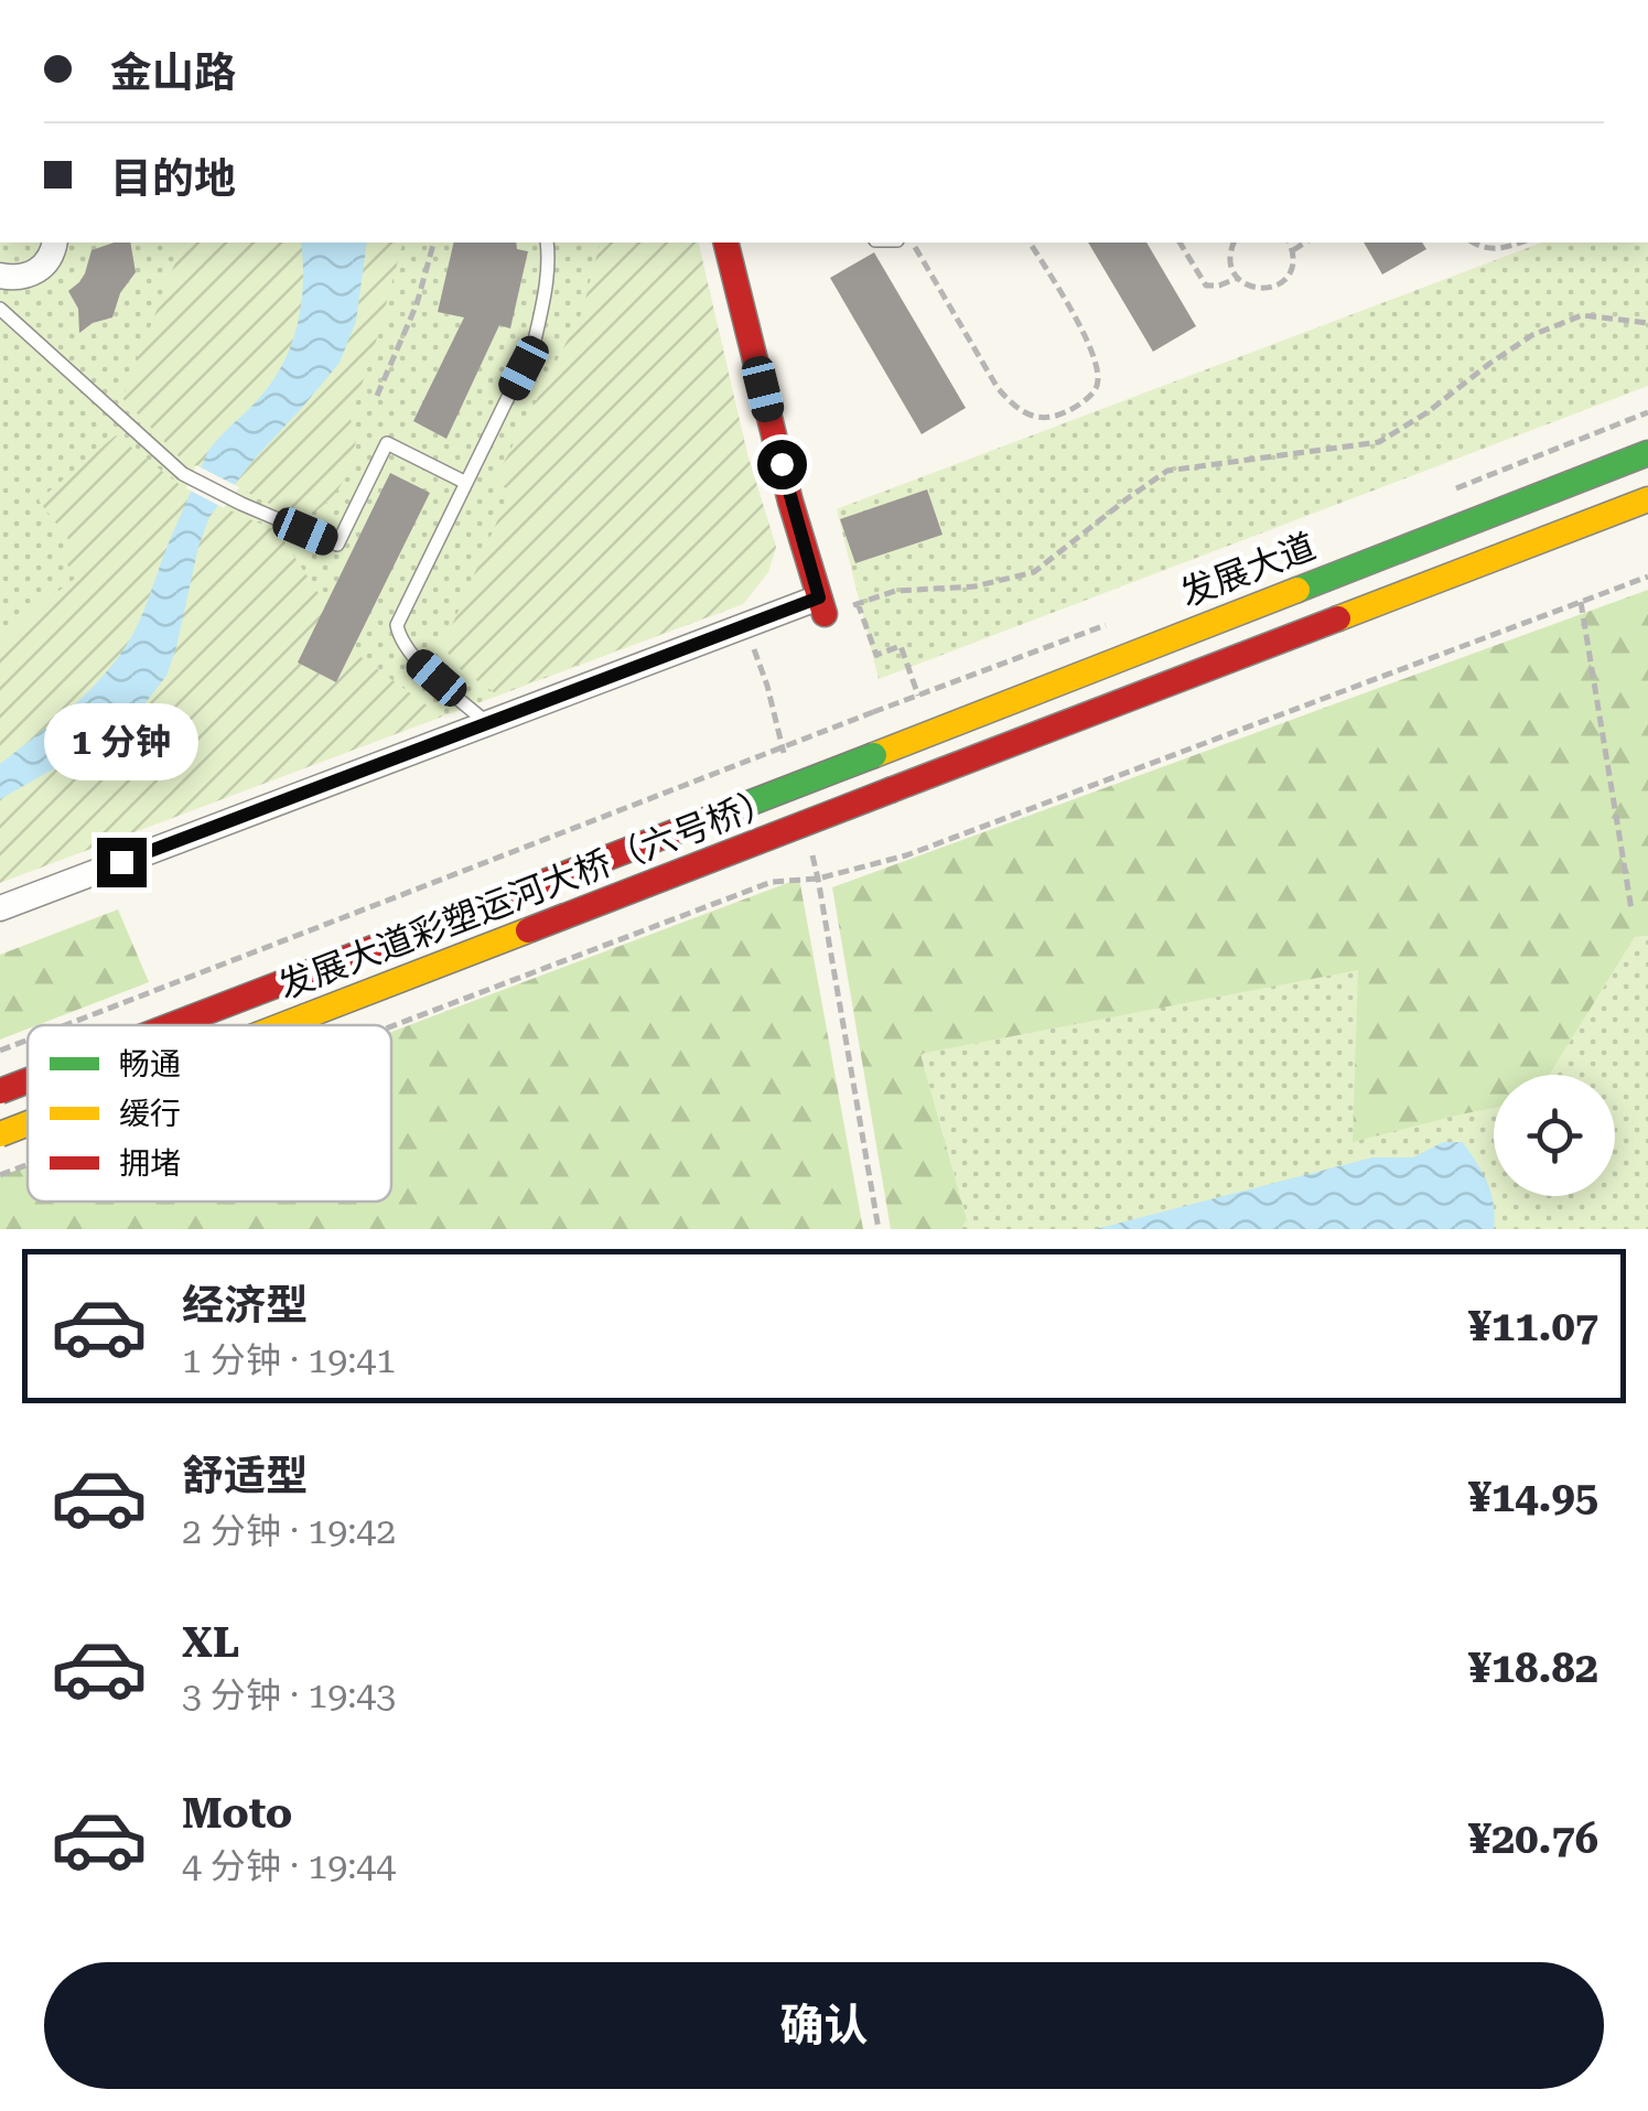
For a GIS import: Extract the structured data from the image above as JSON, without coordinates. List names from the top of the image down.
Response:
{
  "streets": {
    "main road": ["发展大道", "发展大道彩塑运河大桥（六号桥）"]
  },
  "crossings": [
    ["发展大道", "发展大道彩塑运河大桥（六号桥）"]
  ],
  "legend": ["畅通", "缓行", "拥堵"],
  "page": {
    "banner": ["金山路", "目的地"],
    "bubble": "1 分钟",
    "list": [
      {
        "name": "经济型",
        "note": "1 分钟 · 19:41",
        "value": "¥11.07"
      },
      {
        "name": "舒适型",
        "note": "2 分钟 · 19:42",
        "value": "¥14.95"
      },
      {
        "name": "XL",
        "note": "3 分钟 · 19:43",
        "value": "¥18.82"
      },
      {
        "name": "Moto",
        "note": "4 分钟 · 19:44",
        "value": "¥20.76"
      }
    ],
    "buttons": "确认"
  }
}
